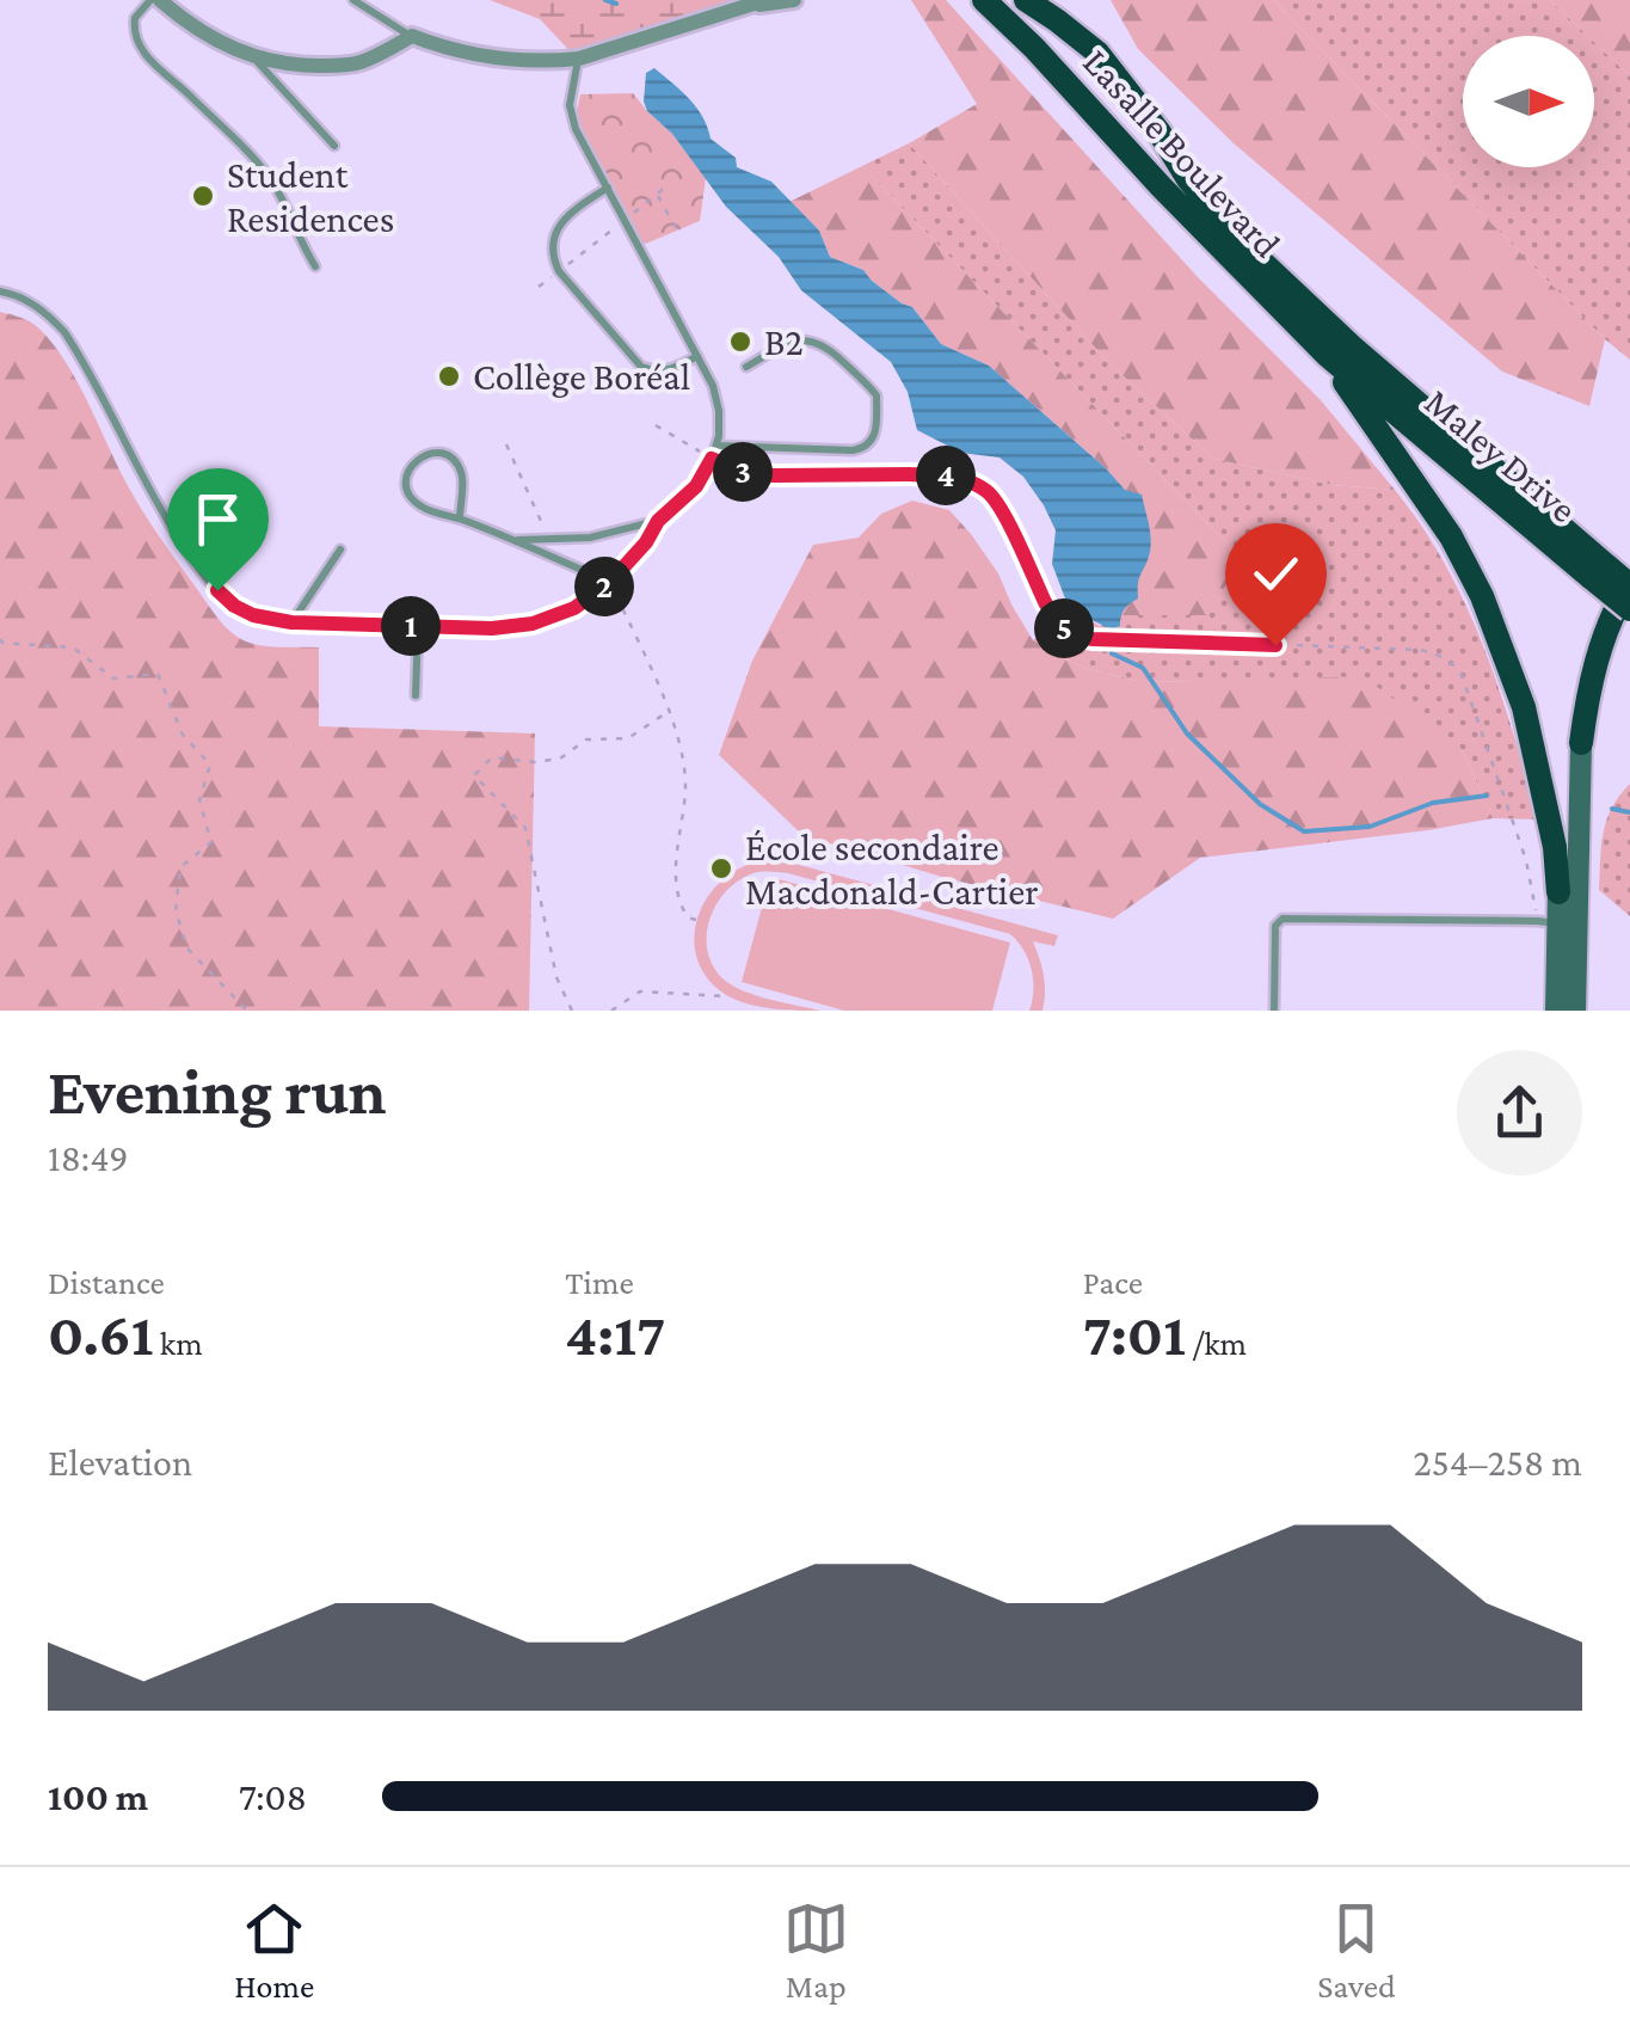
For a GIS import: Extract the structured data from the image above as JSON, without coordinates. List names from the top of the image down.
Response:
{
  "streets": {
    "highway": ["Lasalle Boulevard", "Maley Drive"]
  },
  "crossings": [
    ["Lasalle Boulevard", "Maley Drive"]
  ],
  "places": [
    "Student Residences",
    "B2",
    "Collège Boréal",
    "École secondaire Macdonald-Cartier"
  ],
  "north": "right",
  "page": {
    "pins": [
      "3",
      "4",
      "2",
      "1",
      "5"
    ],
    "heading": ["Evening run", "18:49"],
    "stats": [
      ["Distance", "0.61 km"],
      ["Time", "4:17"],
      ["Pace", "7:01 /km"]
    ],
    "chart": ["Elevation", "254–258 m"],
    "list": [
      {
        "name": "100 m",
        "note": "7:08"
      }
    ],
    "tabs": ["Home", "Map", "Saved"]
  }
}
